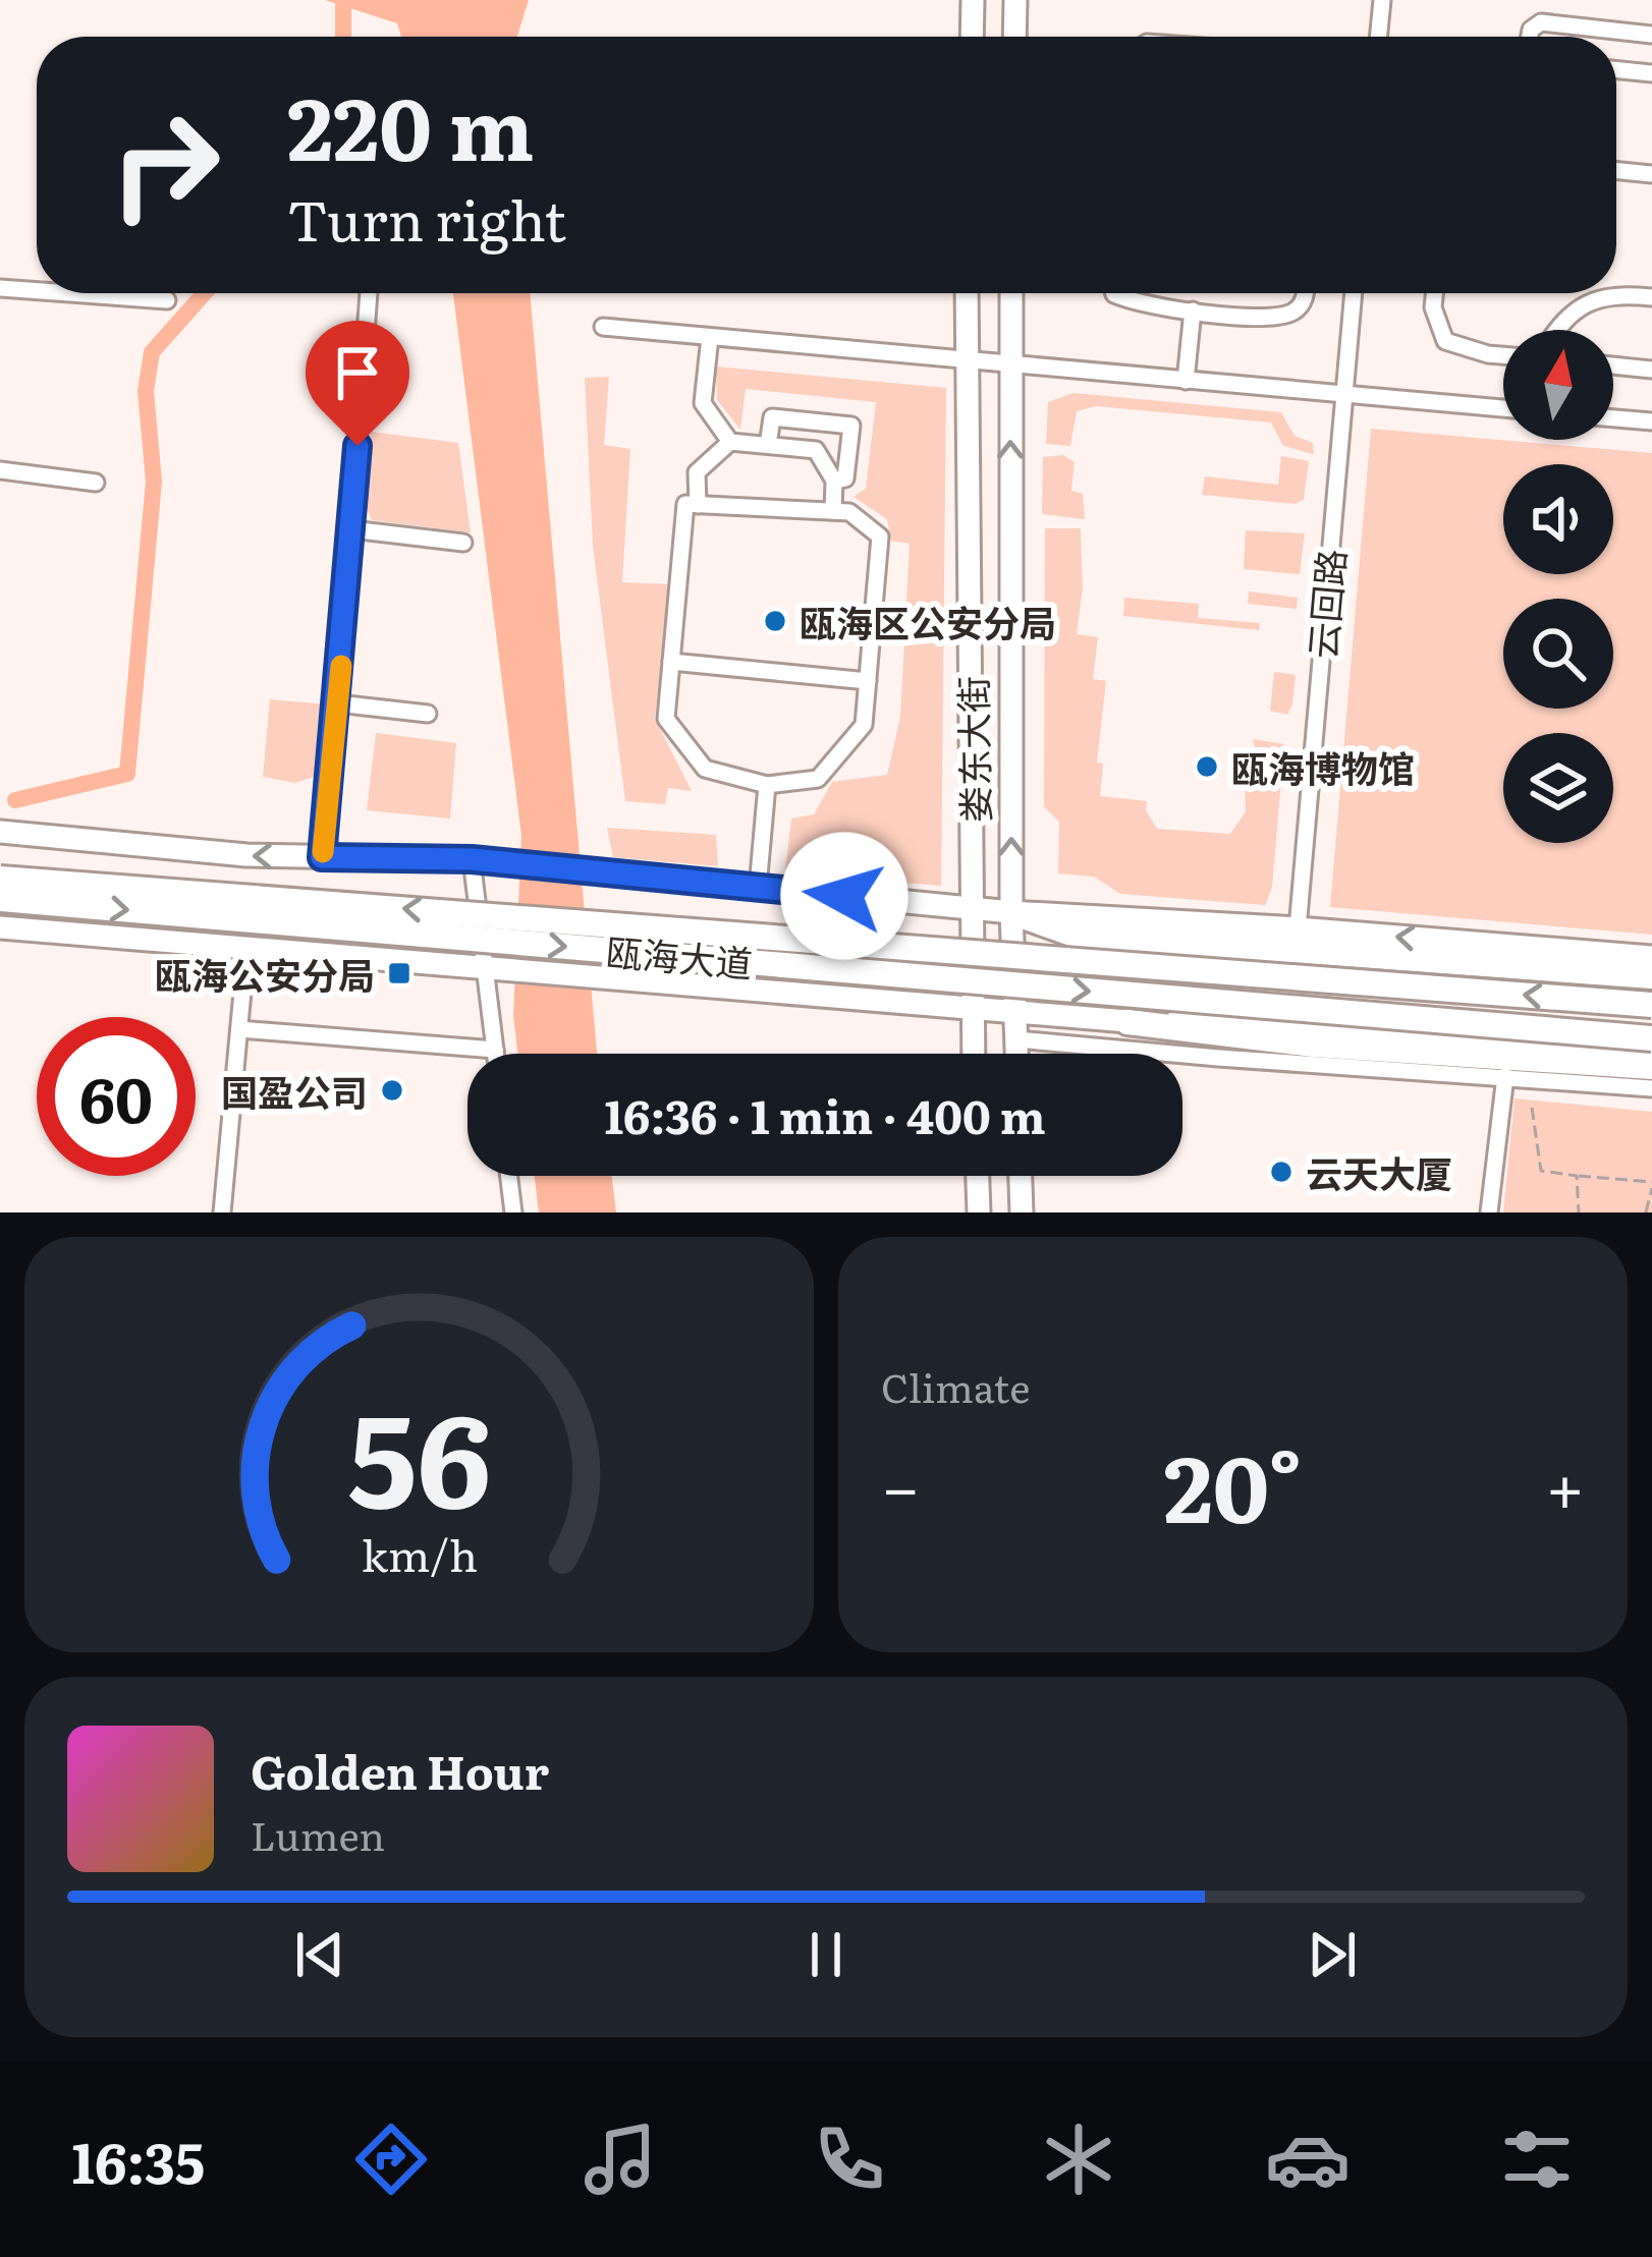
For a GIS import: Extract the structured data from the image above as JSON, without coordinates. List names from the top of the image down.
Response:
{
  "streets": {
    "highway": ["瓯海大道"],
    "main road": ["娄东大街"],
    "street": ["云回路"]
  },
  "crossings": [
    ["云回路", "瓯海大道"],
    ["娄东大街", "瓯海大道"]
  ],
  "places": {
    "other": [
      "瓯海区公安分局",
      "瓯海博物馆",
      "国盈公司",
      "云天大厦"
    ],
    "transit": ["瓯海公安分局"]
  },
  "north": "top",
  "page": {
    "turn": ["220 m", "Turn right"],
    "limit": "60",
    "trip": "16:36 · 1 min · 400 m",
    "tile": "Climate",
    "heat": ["−", "20°", "+"],
    "song": ["Golden Hour", "Lumen"],
    "tabs": "16:35",
    "gauge": ["56", "km/h"]
  }
}
